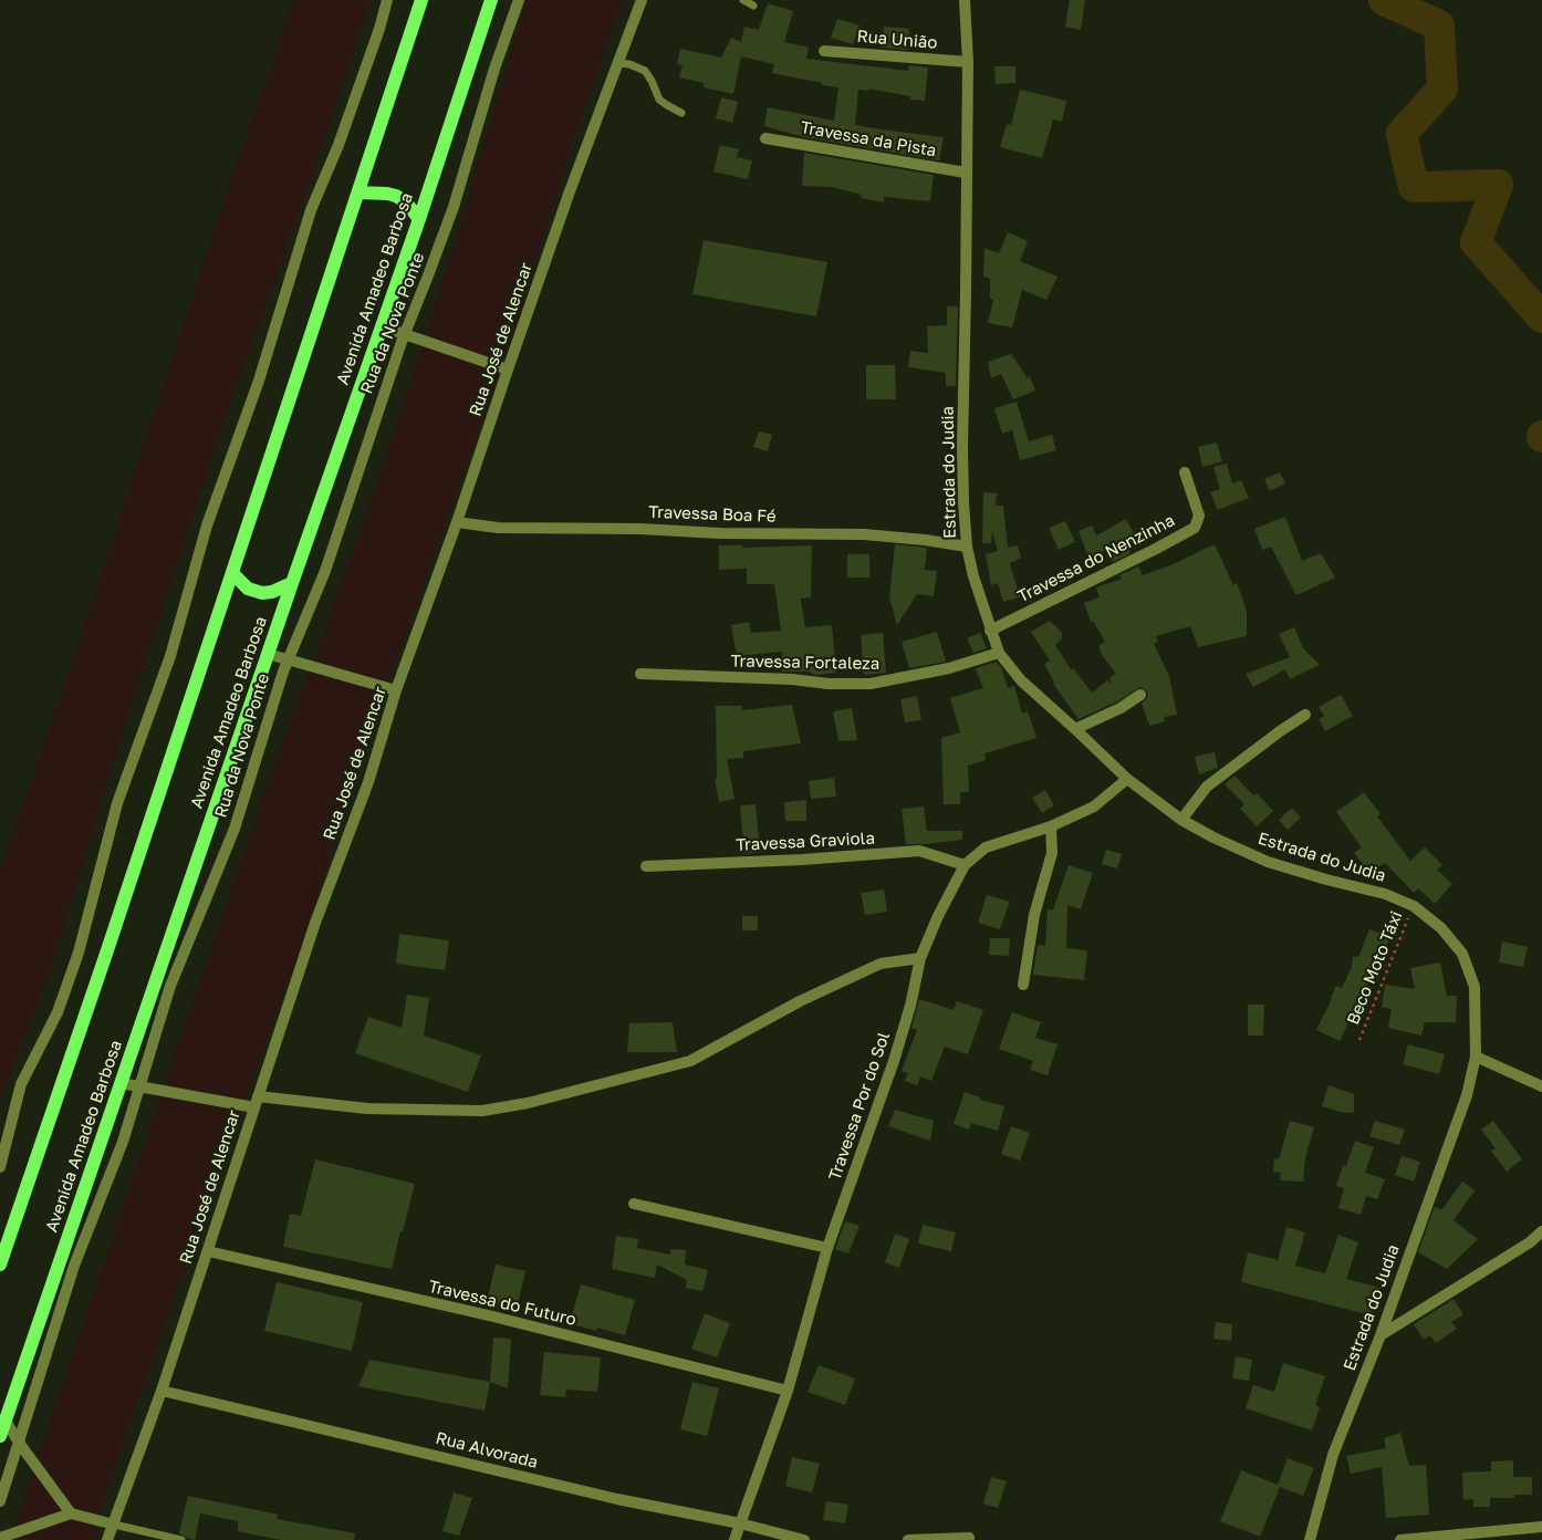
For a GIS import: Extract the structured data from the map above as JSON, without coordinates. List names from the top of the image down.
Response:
{
  "streets": {
    "main road": ["Avenida Amadeo Barbosa"],
    "street": [
      "Rua União",
      "Travessa da Pista",
      "Rua da Nova Ponte",
      "Rua José de Alencar",
      "Estrada do Judia",
      "Travessa Boa Fé",
      "Travessa do Nenzinha",
      "Travessa Fortaleza",
      "Travessa Graviola",
      "Travessa Por do Sol",
      "Travessa do Futuro",
      "Rua Alvorada"
    ],
    "path": ["Beco Moto Táxi"]
  },
  "crossings": [
    ["Rua União", "Estrada do Judia"],
    ["Travessa da Pista", "Estrada do Judia"],
    ["Rua José de Alencar", "Travessa Boa Fé"],
    ["Rua José de Alencar", "Travessa do Futuro"],
    ["Rua José de Alencar", "Rua Alvorada"],
    ["Estrada do Judia", "Travessa Boa Fé"],
    ["Estrada do Judia", "Travessa do Nenzinha"],
    ["Estrada do Judia", "Travessa Fortaleza"],
    ["Estrada do Judia", "Beco Moto Táxi"],
    ["Estrada do Judia", "Travessa Por do Sol"],
    ["Travessa Graviola", "Travessa Por do Sol"],
    ["Travessa Por do Sol", "Travessa do Futuro"],
    ["Travessa Por do Sol", "Rua Alvorada"]
  ]
}
